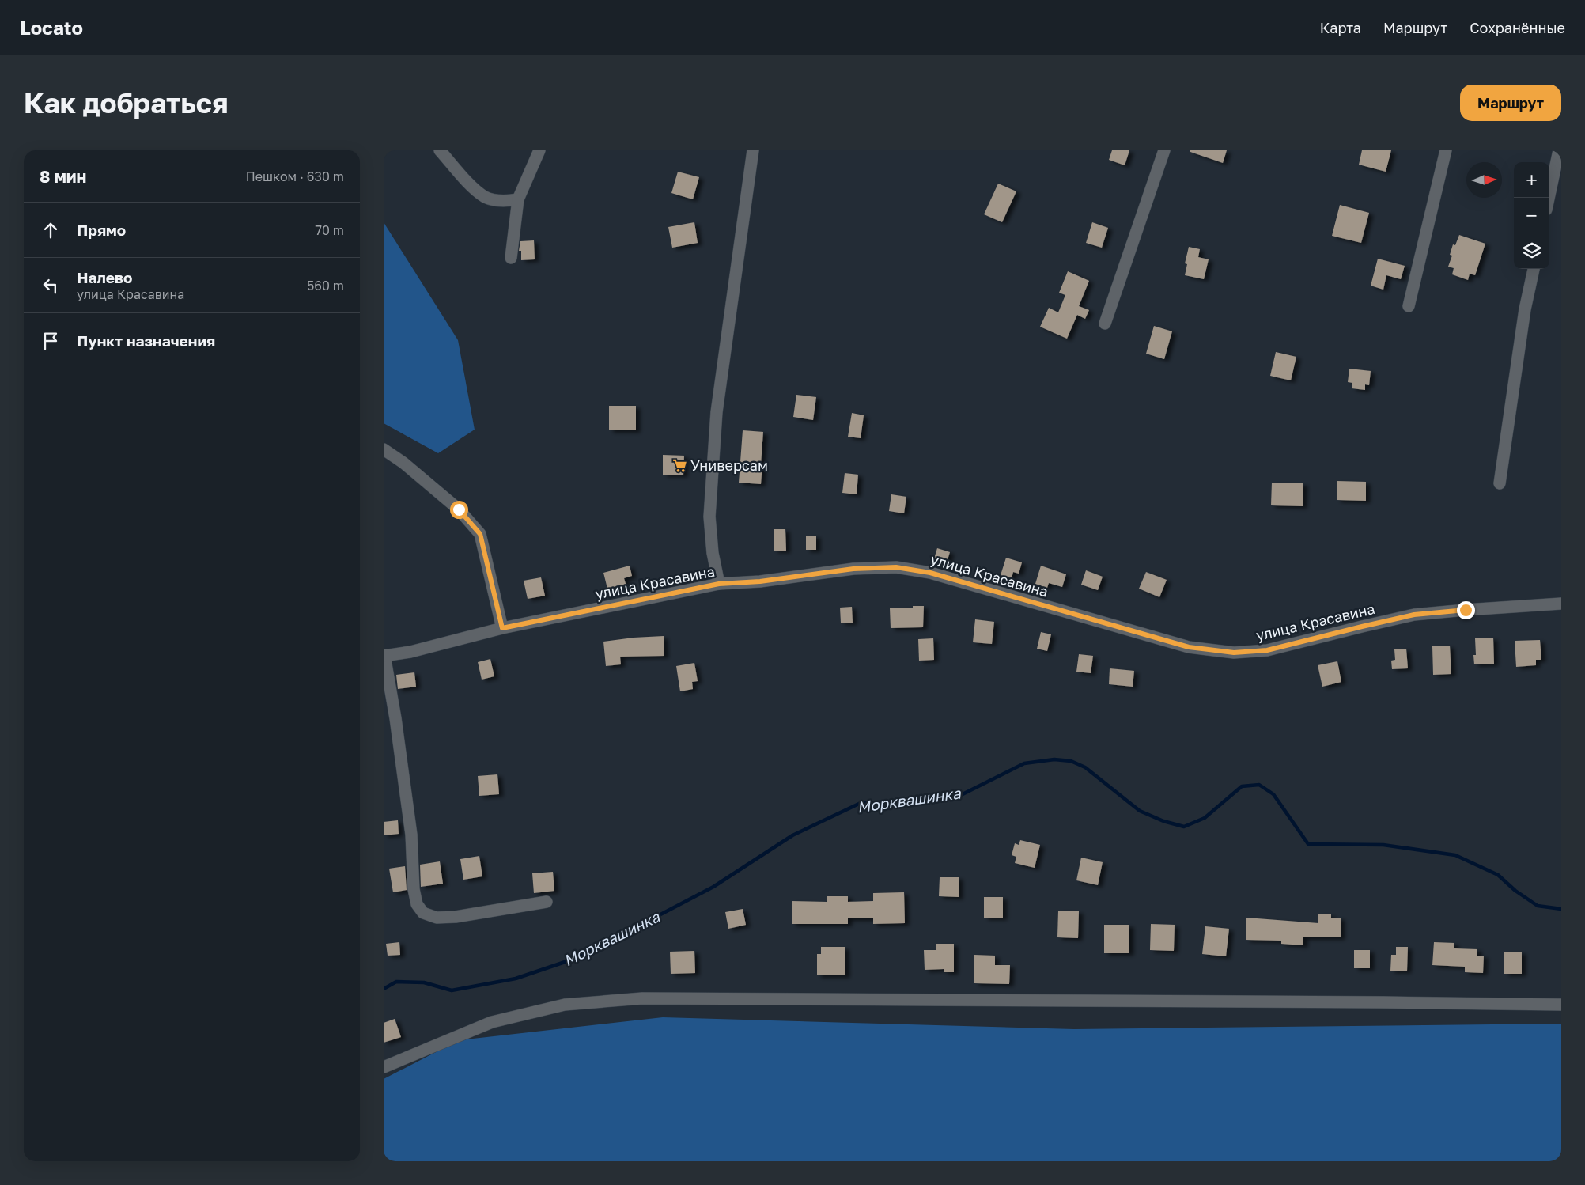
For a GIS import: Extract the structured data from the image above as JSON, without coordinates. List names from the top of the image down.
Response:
{
  "streets": {
    "street": ["улица Красавина"]
  },
  "water": ["Морквашинка"],
  "places": {
    "supermarket": ["Универсам"]
  },
  "north": "right",
  "page": {
    "header": "Locato",
    "nav": ["Карта", "Маршрут", "Сохранённые"],
    "buttons": "Маршрут",
    "title": "Как добраться",
    "heading": ["8 мин", "Пешком · 630 m"],
    "map_buttons": ["+", "−"],
    "list": [
      ["Прямо", "70 m"],
      ["Налево", "улица Красавина", "560 m"],
      "Пункт назначения"
    ]
  }
}
